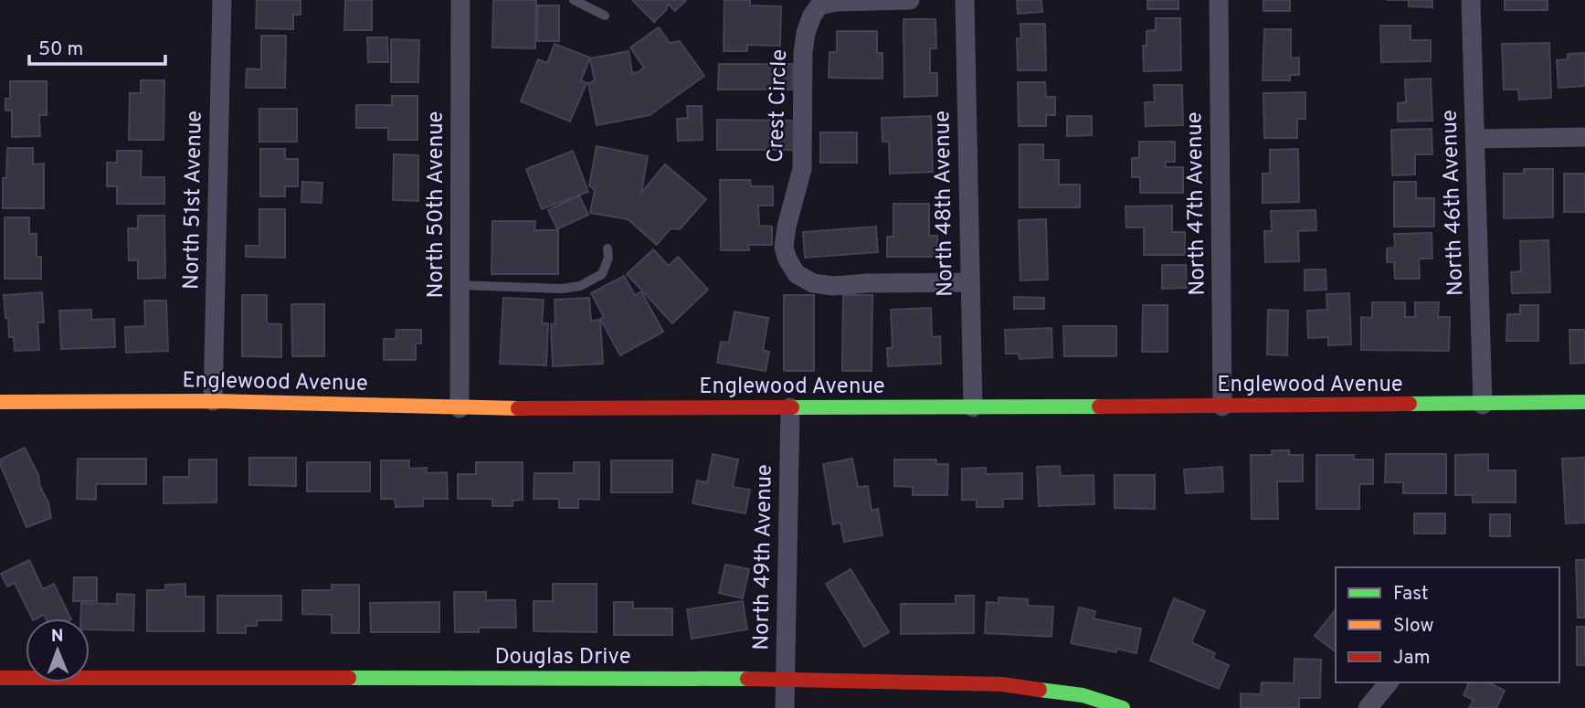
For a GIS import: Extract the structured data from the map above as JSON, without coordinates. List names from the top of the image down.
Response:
{
  "streets": {
    "street": [
      "Crest Circle",
      "North 51st Avenue",
      "North 46th Avenue",
      "North 48th Avenue",
      "North 47th Avenue",
      "North 50th Avenue",
      "Englewood Avenue",
      "North 49th Avenue",
      "Douglas Drive"
    ]
  },
  "crossings": [
    ["Crest Circle", "North 48th Avenue"],
    ["North 51st Avenue", "Englewood Avenue"],
    ["North 46th Avenue", "Englewood Avenue"],
    ["North 48th Avenue", "Englewood Avenue"],
    ["North 47th Avenue", "Englewood Avenue"],
    ["North 50th Avenue", "Englewood Avenue"],
    ["Englewood Avenue", "North 49th Avenue"],
    ["North 49th Avenue", "Douglas Drive"]
  ],
  "legend": ["Fast", "Slow", "Jam"],
  "scale_bar": "50 m",
  "north": "top"
}
